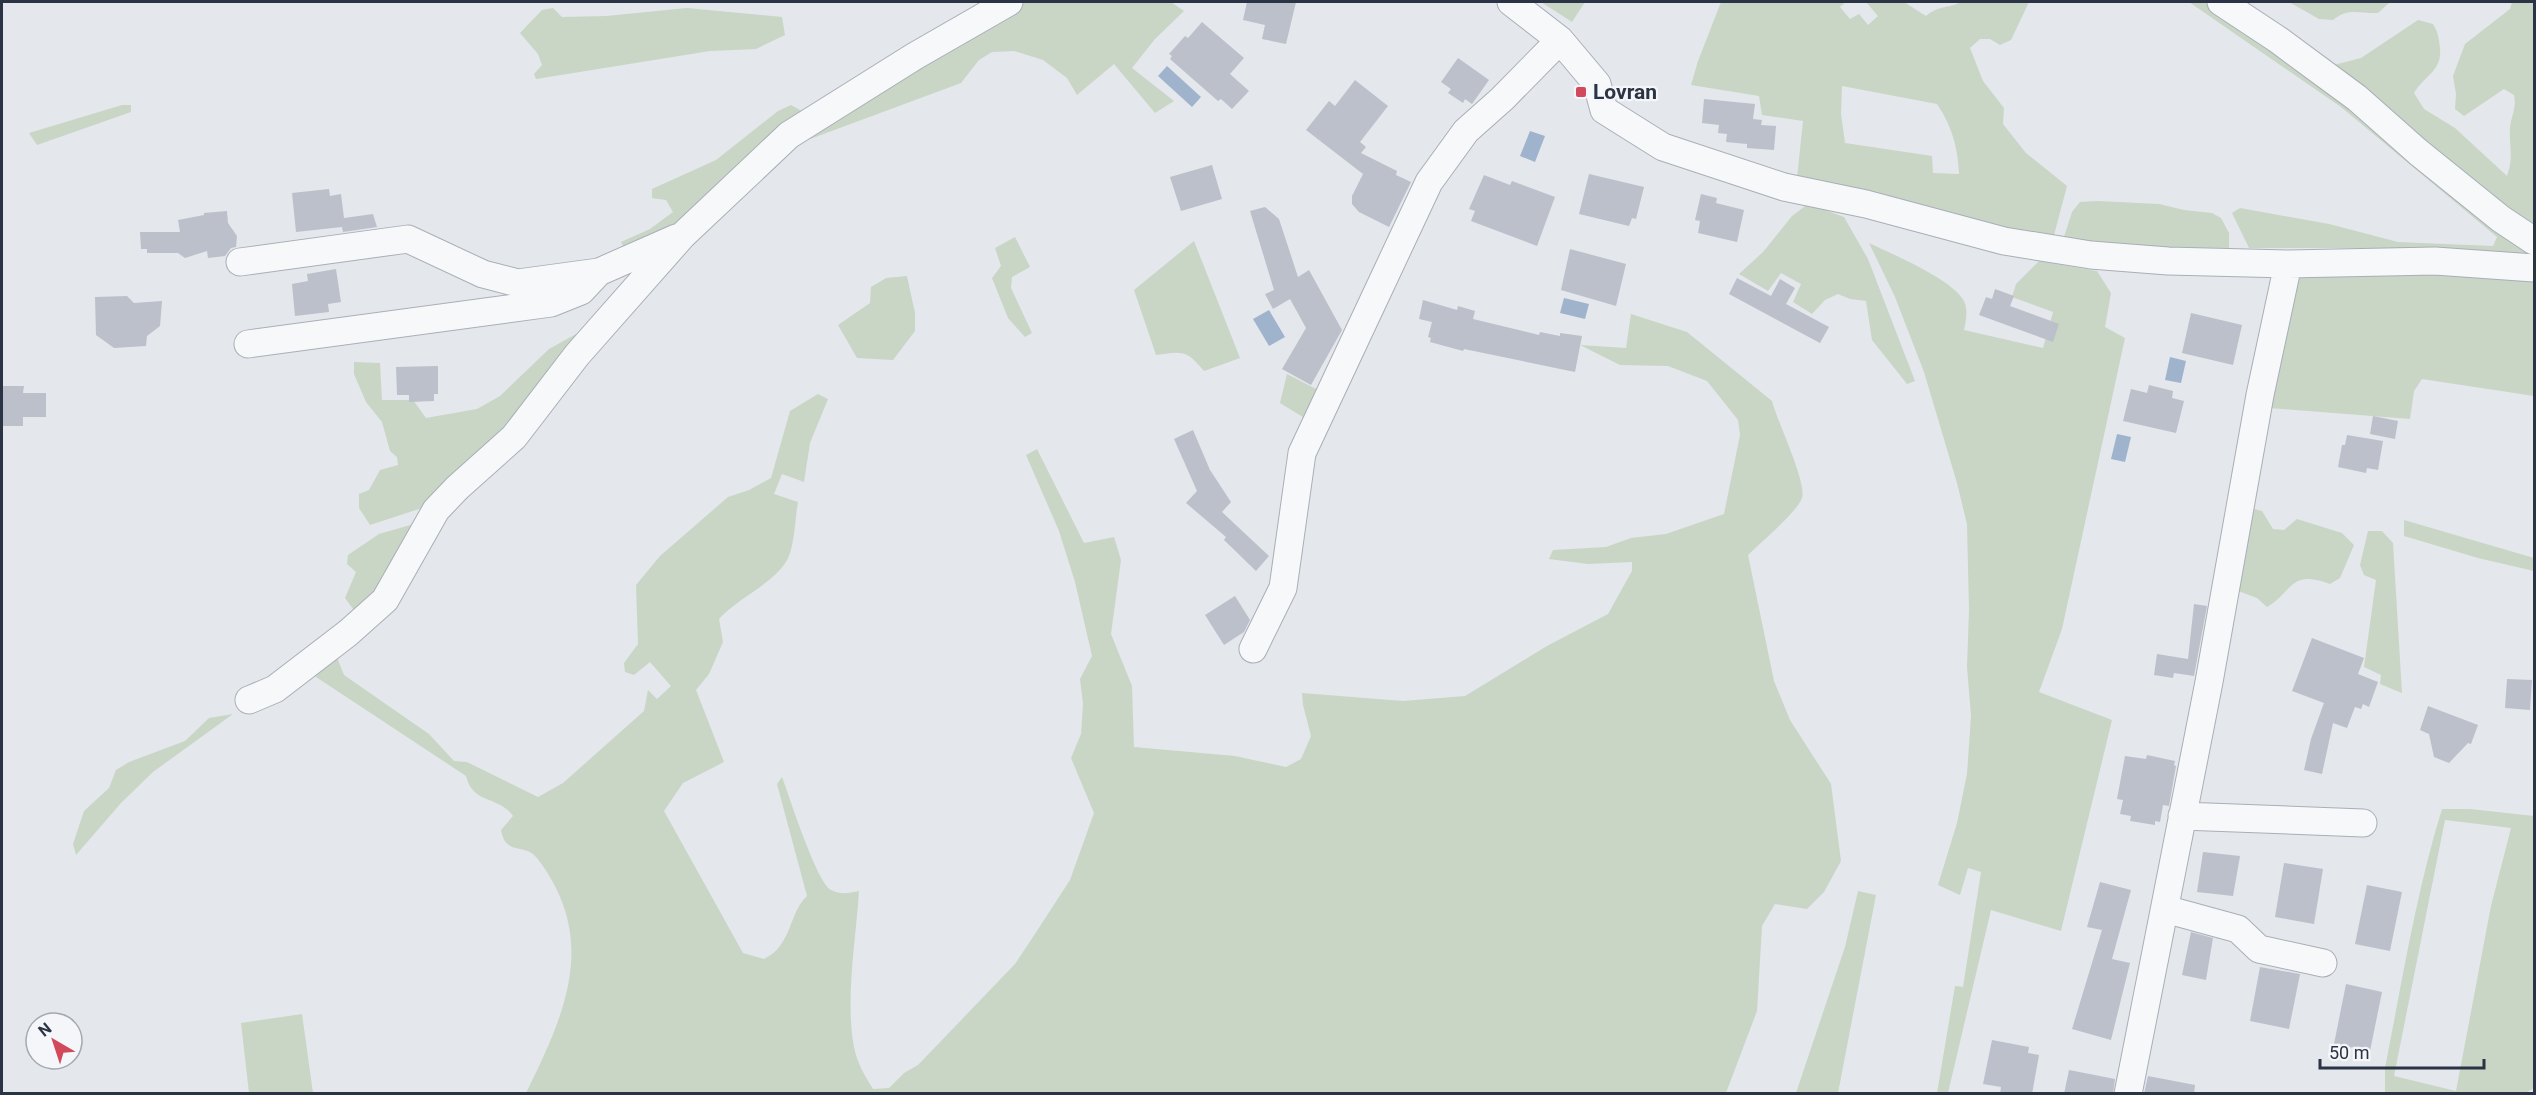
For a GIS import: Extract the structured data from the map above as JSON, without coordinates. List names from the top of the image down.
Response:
{
  "places": {
    "transit": ["Lovran"]
  },
  "scale_bar": "50 m",
  "north": "top left"
}
